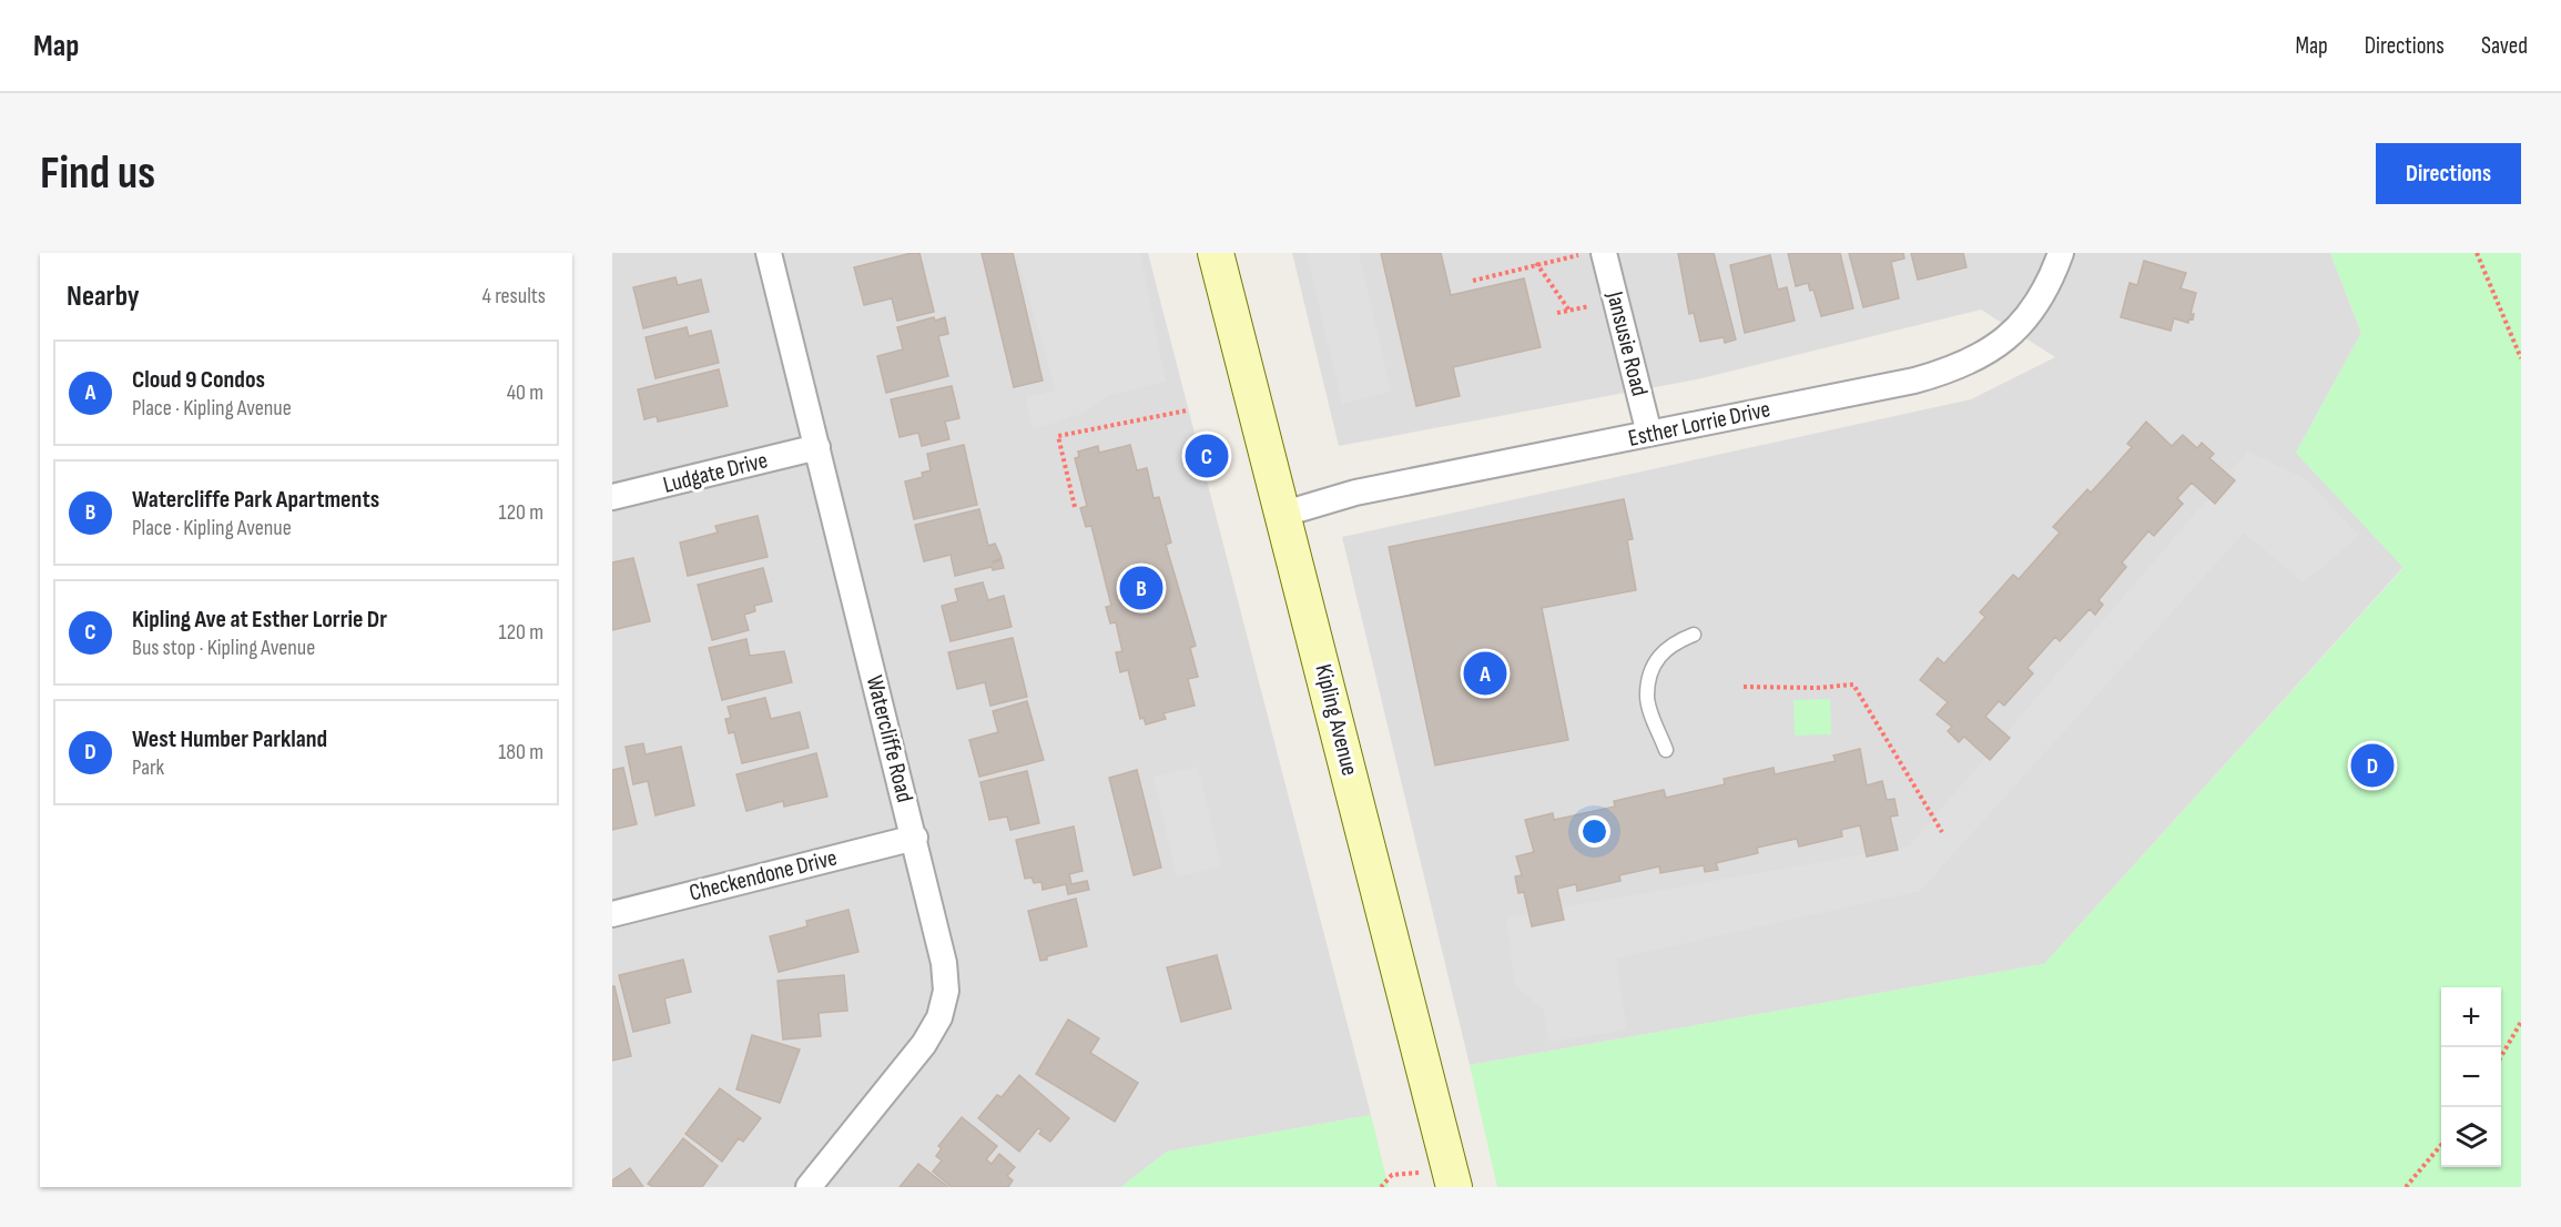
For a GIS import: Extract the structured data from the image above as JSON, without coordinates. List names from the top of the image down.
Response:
{
  "streets": {
    "main road": ["Kipling Avenue"],
    "street": [
      "Jansusie Road",
      "Esther Lorrie Drive",
      "Ludgate Drive",
      "Watercliffe Road",
      "Checkendone Drive"
    ]
  },
  "crossings": [
    ["Jansusie Road", "Esther Lorrie Drive"],
    ["Esther Lorrie Drive", "Kipling Avenue"],
    ["Ludgate Drive", "Watercliffe Road"],
    ["Watercliffe Road", "Checkendone Drive"]
  ],
  "page": {
    "header": "Map",
    "nav": ["Map", "Directions", "Saved"],
    "buttons": "Directions",
    "title": "Find us",
    "heading": ["Nearby", "4 results"],
    "list": [
      {
        "mark": "A",
        "name": "Cloud 9 Condos",
        "note": "Place · Kipling Avenue",
        "value": "40 m"
      },
      {
        "mark": "B",
        "name": "Watercliffe Park Apartments",
        "note": "Place · Kipling Avenue",
        "value": "120 m"
      },
      {
        "mark": "C",
        "name": "Kipling Ave at Esther Lorrie Dr",
        "note": "Bus stop · Kipling Avenue",
        "value": "120 m"
      },
      {
        "mark": "D",
        "name": "West Humber Parkland",
        "note": "Park",
        "value": "180 m"
      }
    ],
    "pins": [
      "C",
      "B",
      "A",
      "D"
    ],
    "map_buttons": ["+", "−"]
  }
}
